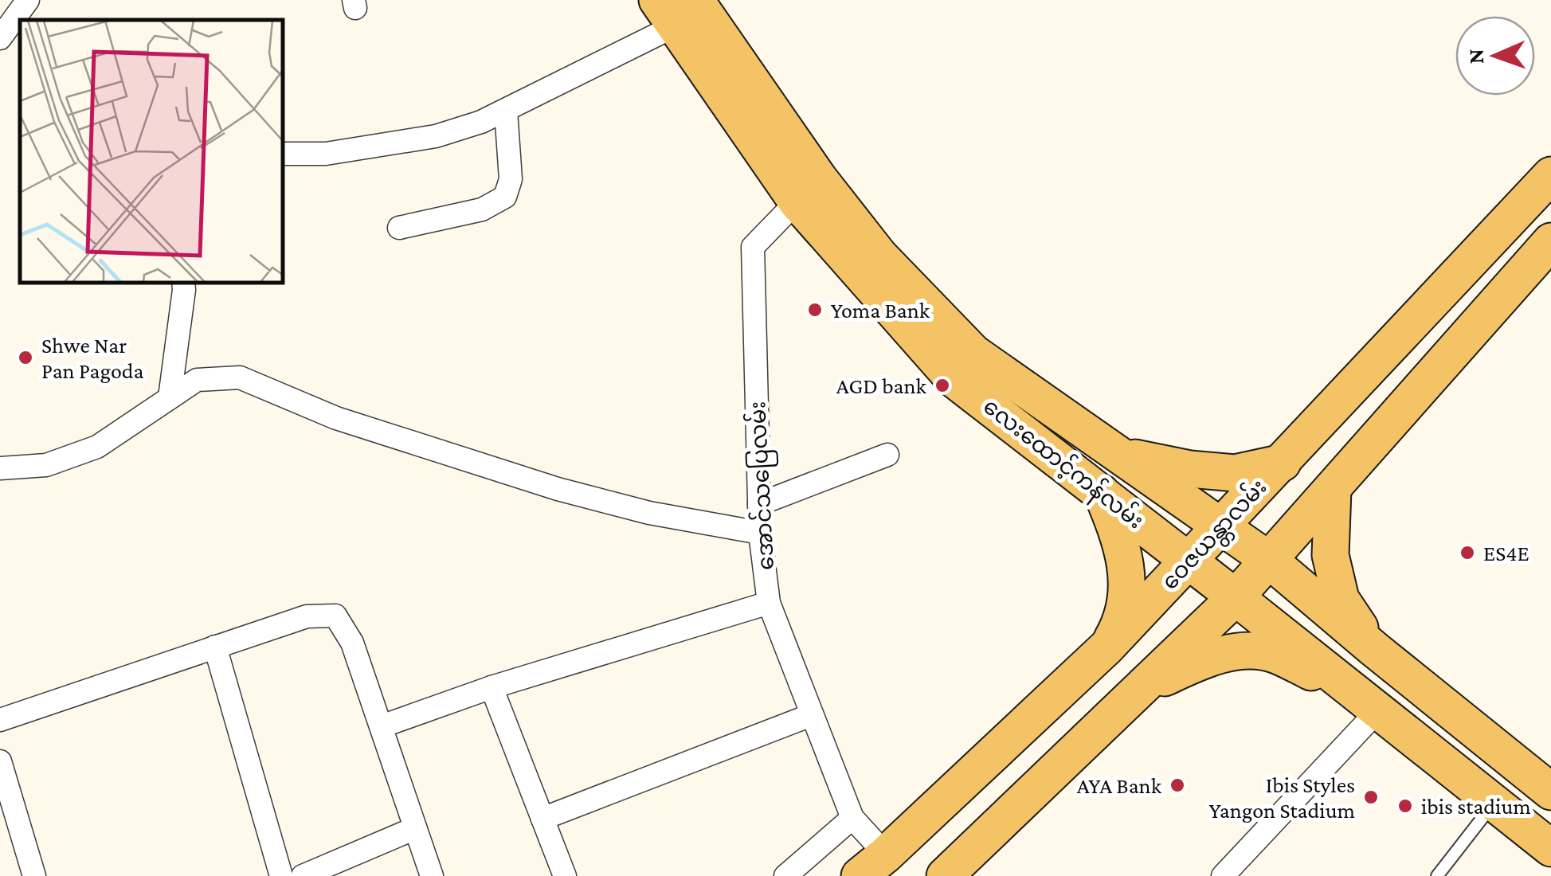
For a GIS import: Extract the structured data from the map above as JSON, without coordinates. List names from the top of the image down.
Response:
{
  "streets": {
    "main road": ["လေးထောင့်ကန်လမ်း", "ဝေဇယန္တာလမ်း"],
    "street": ["အောင်သပြေလမ်း"]
  },
  "crossings": [
    ["လေးထောင့်ကန်လမ်း", "အောင်သပြေလမ်း"],
    ["လေးထောင့်ကန်လမ်း", "ဝေဇယန္တာလမ်း"],
    ["အောင်သပြေလမ်း", "ဝေဇယန္တာလမ်း"]
  ],
  "places": [
    "Yoma Bank",
    "Shwe Nar Pan Pagoda",
    "AGD bank",
    "ES4E",
    "AYA Bank",
    "Ibis Styles Yangon Stadium",
    "ibis stadium"
  ],
  "north": "left"
}
